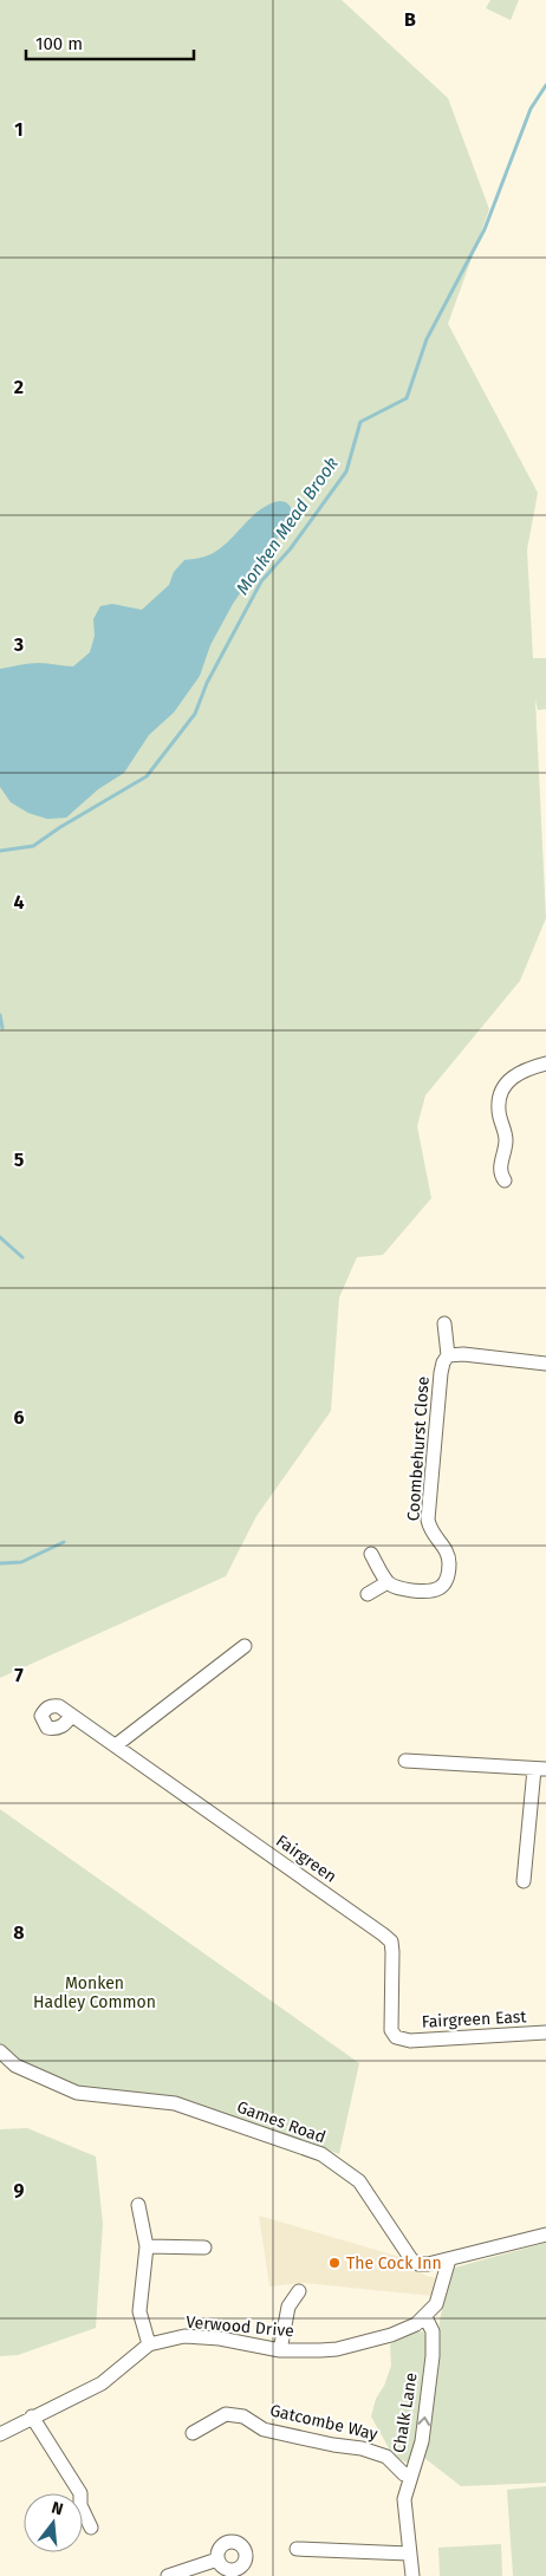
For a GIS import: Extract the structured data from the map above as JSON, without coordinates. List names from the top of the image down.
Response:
{
  "streets": {
    "street": [
      "Coombehurst Close",
      "Fairgreen",
      "Fairgreen East",
      "Games Road",
      "Verwood Drive",
      "Chalk Lane",
      "Gatcombe Way"
    ]
  },
  "crossings": [
    ["Fairgreen", "Fairgreen East"],
    ["Verwood Drive", "Chalk Lane"],
    ["Chalk Lane", "Gatcombe Way"]
  ],
  "one_way": ["Chalk Lane"],
  "water": ["Monken Mead Brook"],
  "parks": ["Monken Hadley Common"],
  "places": ["The Cock Inn"],
  "scale_bar": "100 m",
  "north": "top",
  "grid": {
    "columns": ["B"],
    "rows": [
      "1",
      "2",
      "3",
      "4",
      "5",
      "6",
      "7",
      "8",
      "9"
    ]
  }
}
